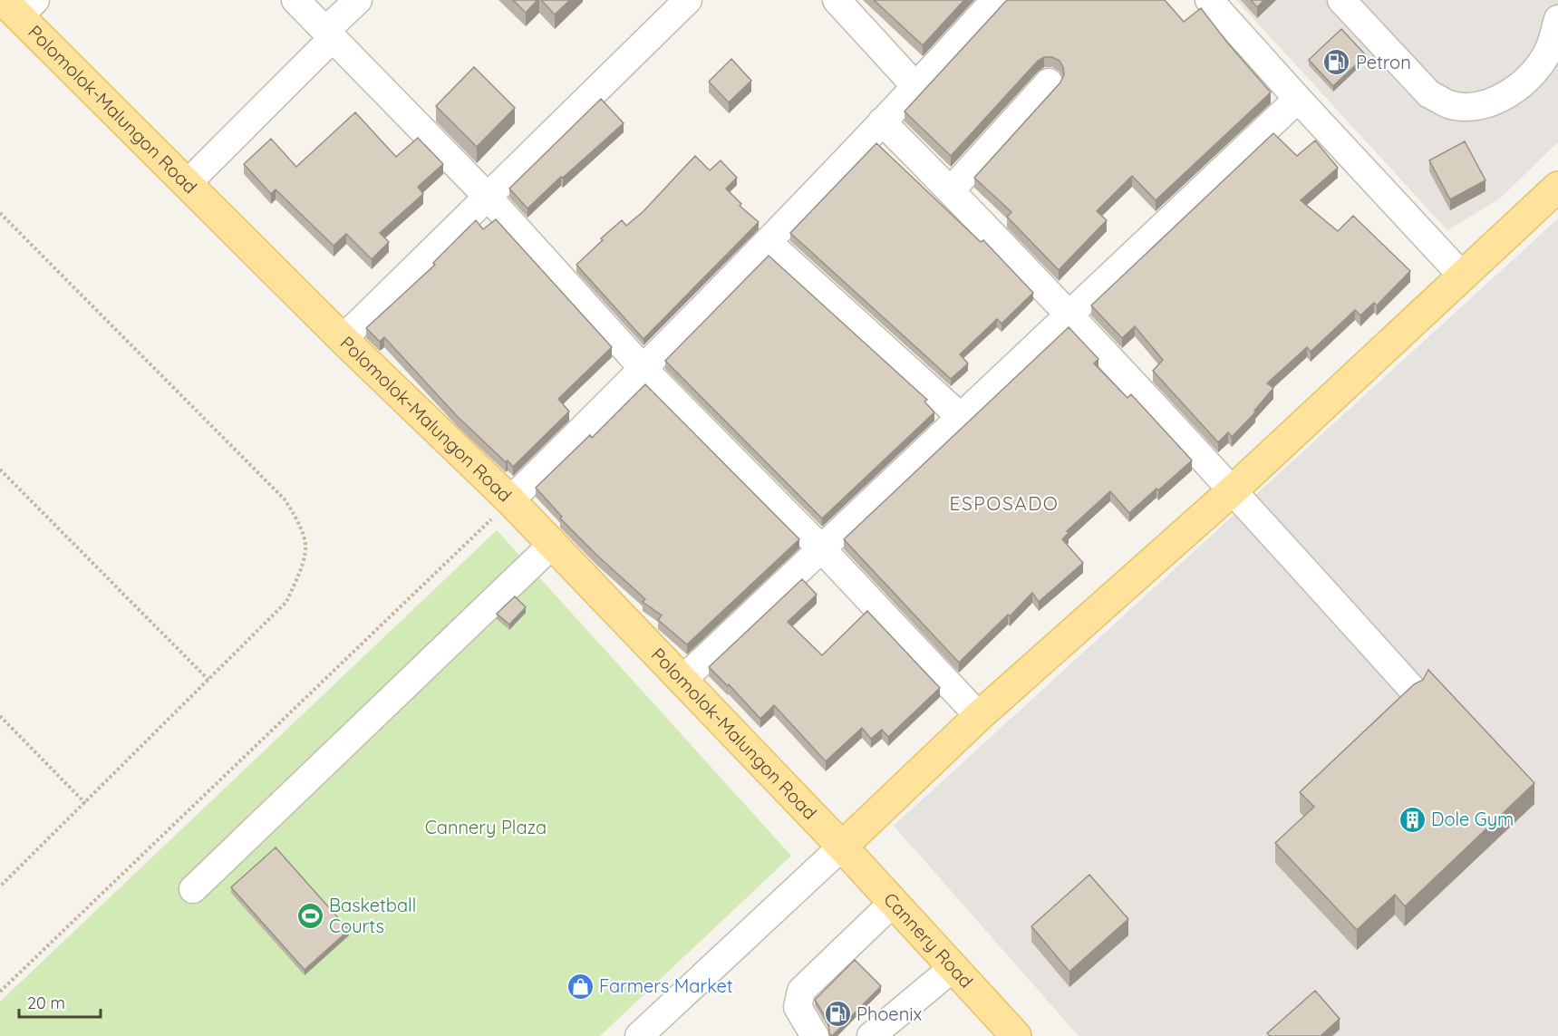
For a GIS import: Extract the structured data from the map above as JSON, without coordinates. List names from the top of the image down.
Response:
{
  "streets": {
    "main road": ["Polomolok-Malungon Road", "Cannery Road"]
  },
  "crossings": [
    ["Polomolok-Malungon Road", "Cannery Road"]
  ],
  "districts": ["ESPOSADO"],
  "parks": ["Cannery Plaza"],
  "places": {
    "fuel station": ["Petron", "Phoenix"],
    "building": ["Dole Gym"],
    "sports": ["Basketball Courts"],
    "shop": ["Farmers Market"]
  },
  "scale_bar": "20 m"
}
